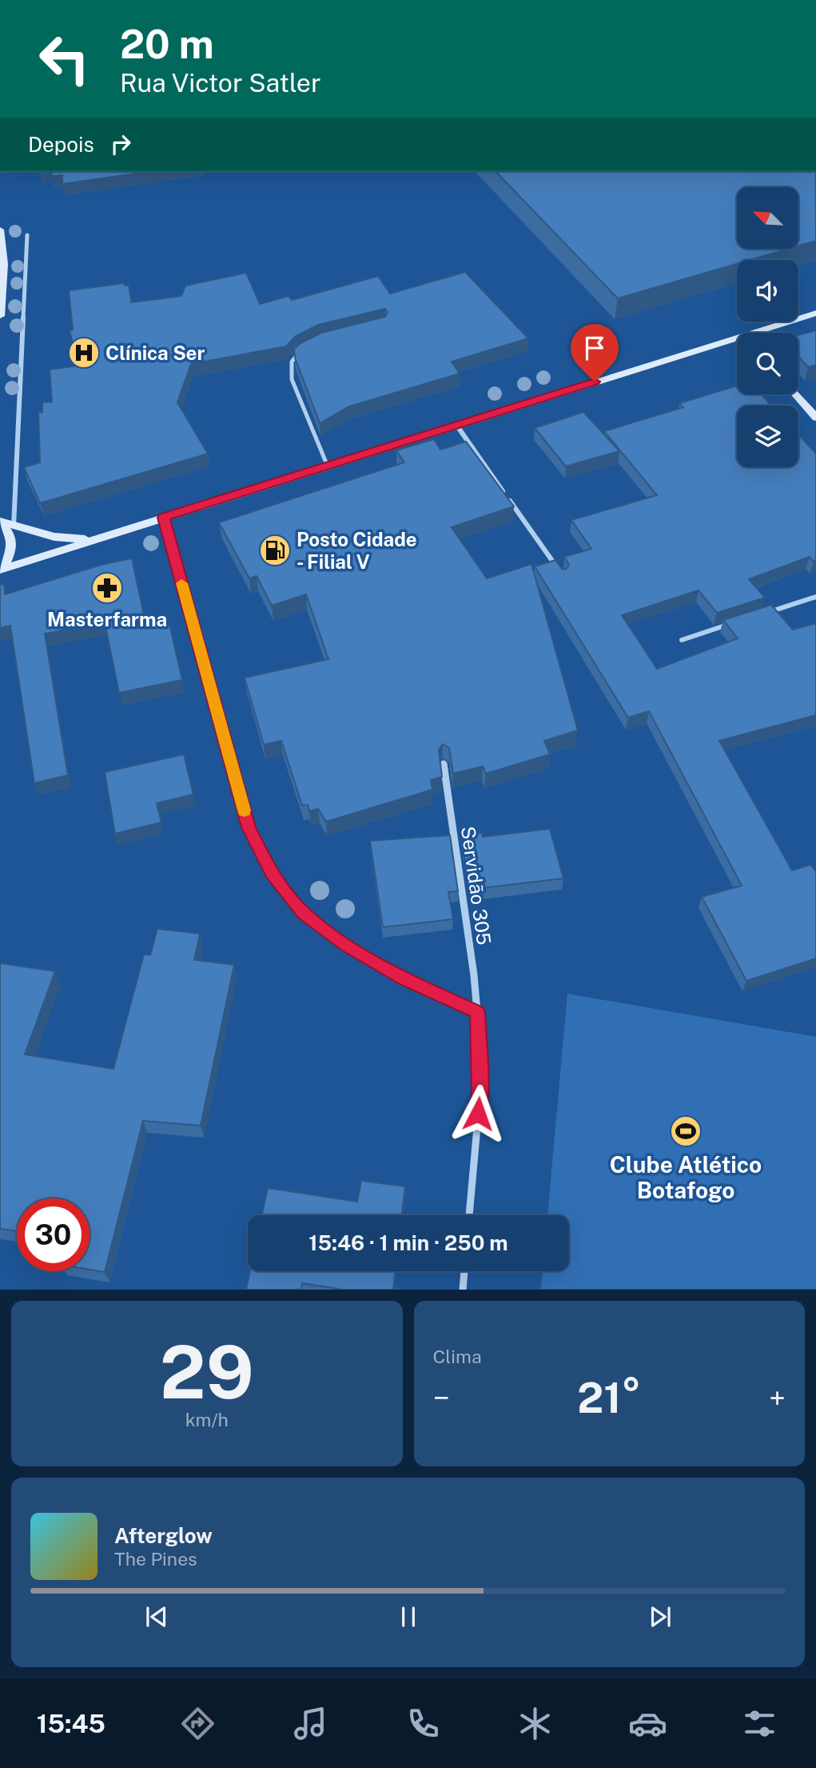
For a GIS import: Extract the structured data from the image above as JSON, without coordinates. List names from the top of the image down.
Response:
{
  "streets": {
    "street": ["Servidão 305"]
  },
  "places": {
    "hospital": ["Clínica Ser"],
    "fuel station": ["Posto Cidade - Filial V"],
    "pharmacy": ["Masterfarma"],
    "sports": ["Clube Atlético Botafogo"]
  },
  "north": "top left",
  "page": {
    "turn": ["20 m", "Rua Victor Satler"],
    "then": "Depois",
    "limit": "30",
    "trip": "15:46 · 1 min · 250 m",
    "tile": [
      ["29", "km/h"],
      "Clima"
    ],
    "heat": ["−", "21°", "+"],
    "song": ["Afterglow", "The Pines"],
    "tabs": "15:45"
  }
}
